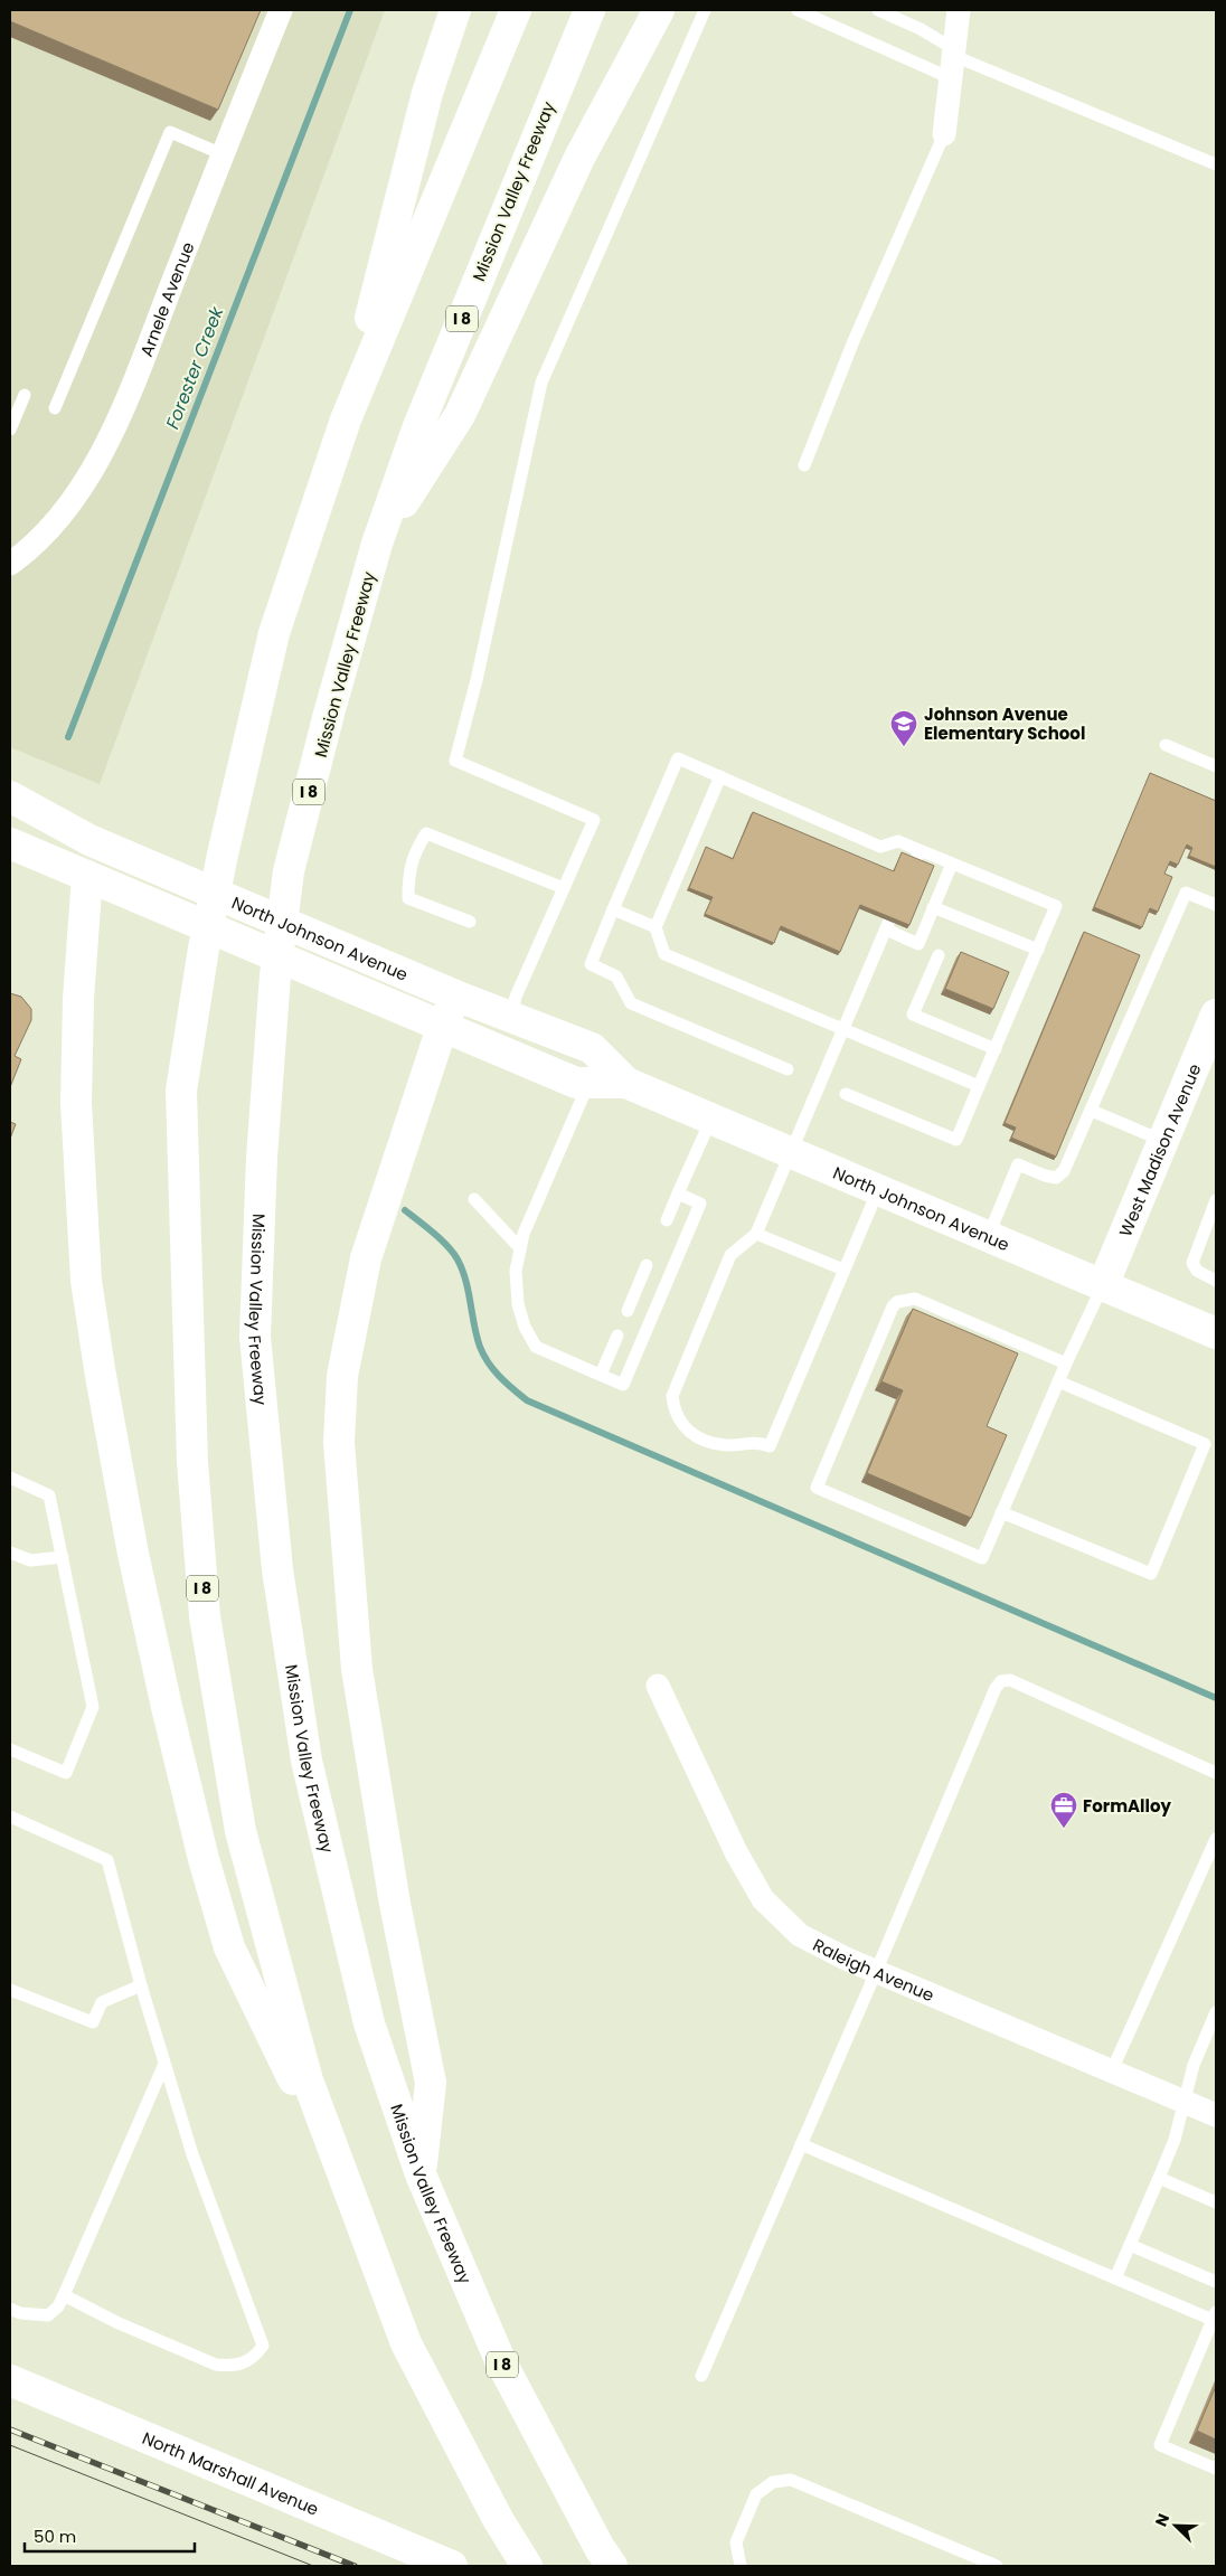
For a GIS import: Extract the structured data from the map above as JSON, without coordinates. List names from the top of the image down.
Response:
{
  "streets": {
    "main road": [
      "Mission Valley Freeway",
      "I 8",
      "North Johnson Avenue",
      "West Madison Avenue",
      "North Marshall Avenue"
    ],
    "street": ["Arnele Avenue", "Raleigh Avenue"]
  },
  "crossings": [
    ["North Johnson Avenue", "West Madison Avenue"]
  ],
  "water": ["Forester Creek"],
  "places": {
    "school or university": ["Johnson Avenue Elementary School"],
    "office": ["FormAlloy"]
  },
  "scale_bar": "50 m",
  "north": "top left"
}
